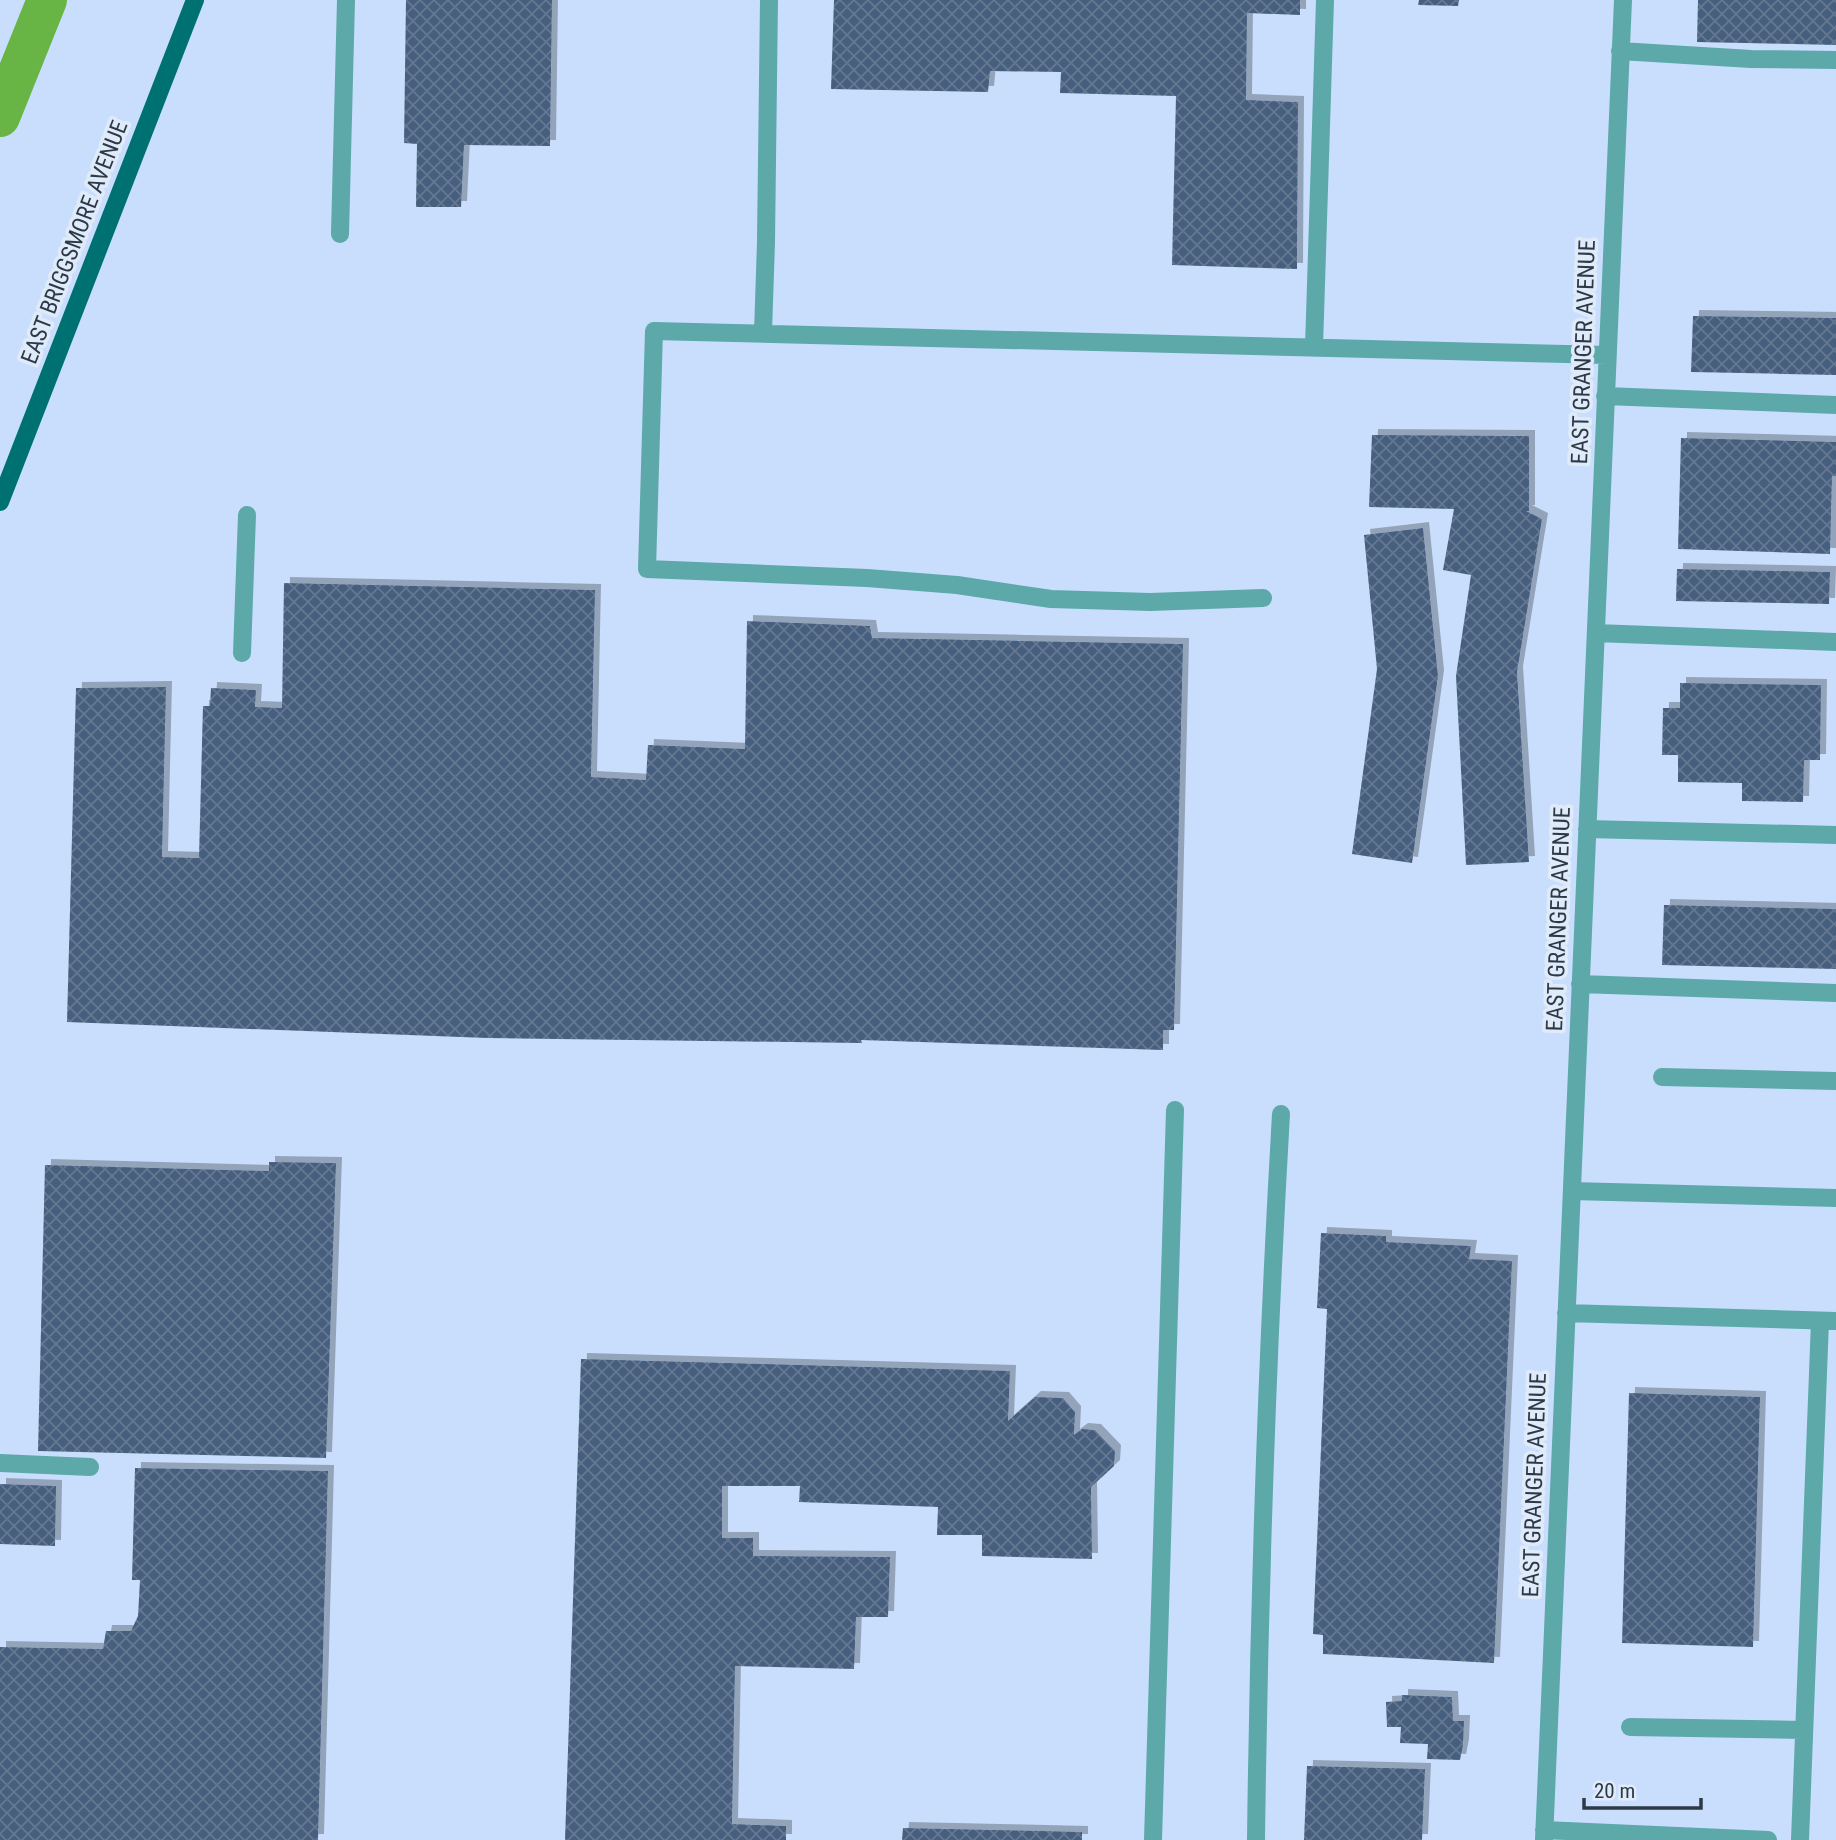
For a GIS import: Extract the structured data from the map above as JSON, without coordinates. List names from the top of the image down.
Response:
{
  "streets": {
    "main road": ["EAST BRIGGSMORE AVENUE"],
    "street": ["EAST GRANGER AVENUE"]
  },
  "scale_bar": "20 m"
}
